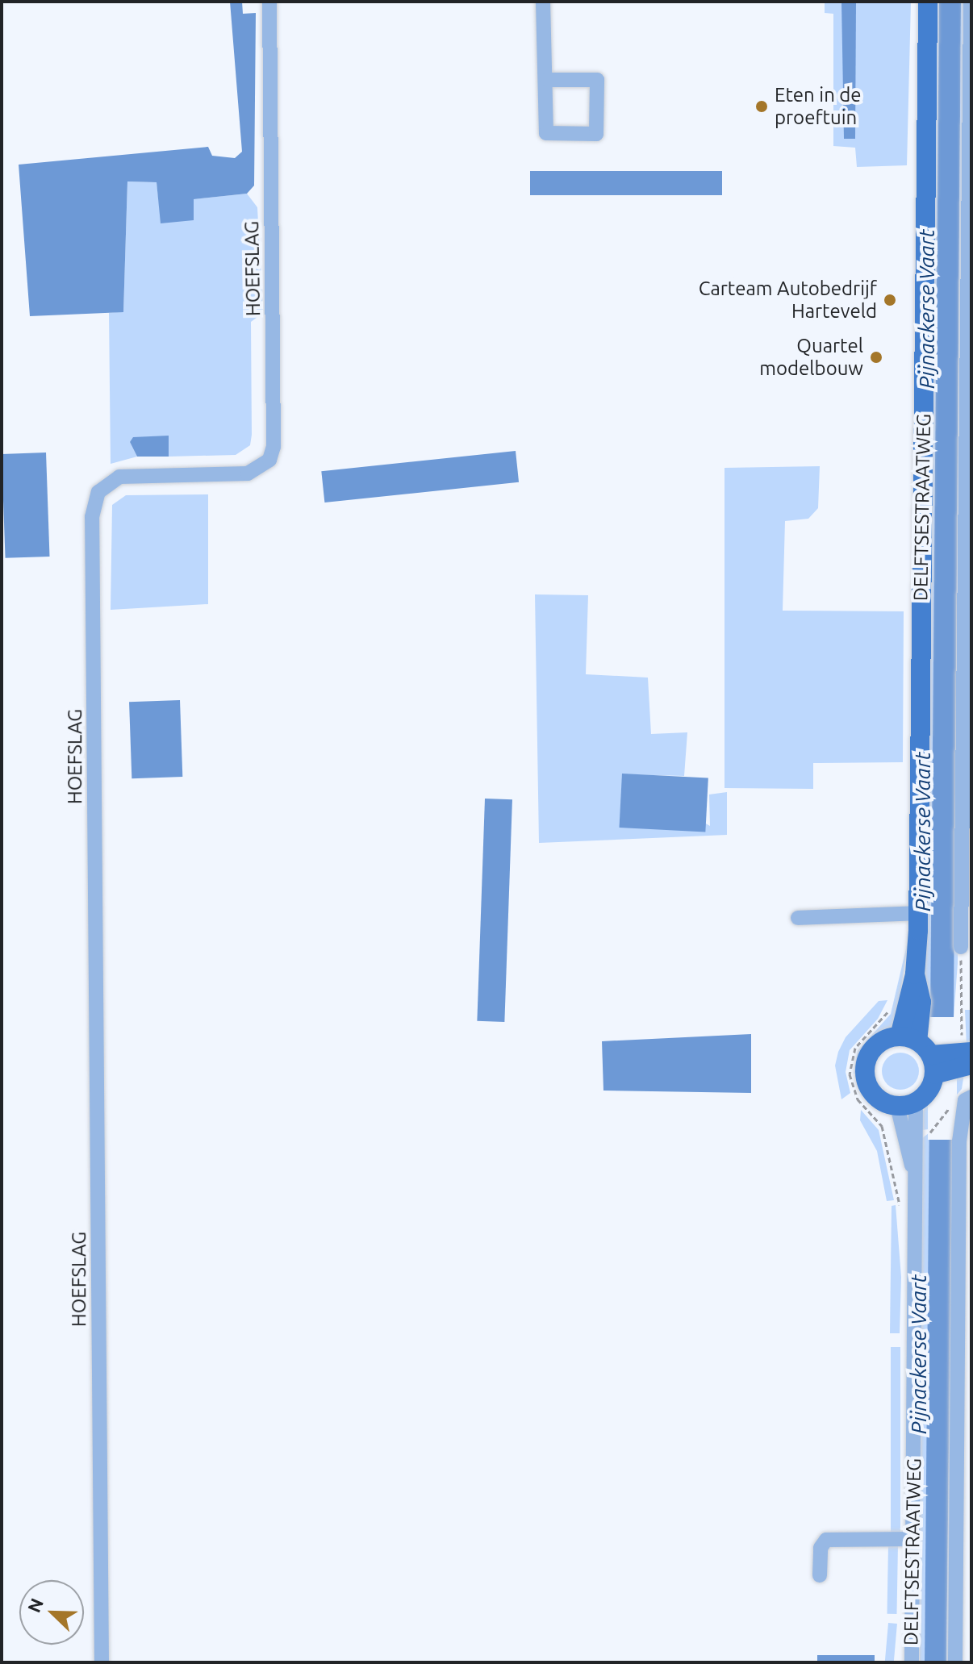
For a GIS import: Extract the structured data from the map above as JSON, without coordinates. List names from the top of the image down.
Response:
{
  "streets": {
    "main road": ["DELFTSESTRAATWEG"],
    "street": ["HOEFSLAG"]
  },
  "water": ["Pijnackerse Vaart"],
  "places": ["Eten in de proeftuin", "Carteam Autobedrijf Harteveld", "Quartel modelbouw"],
  "north": "top left"
}
